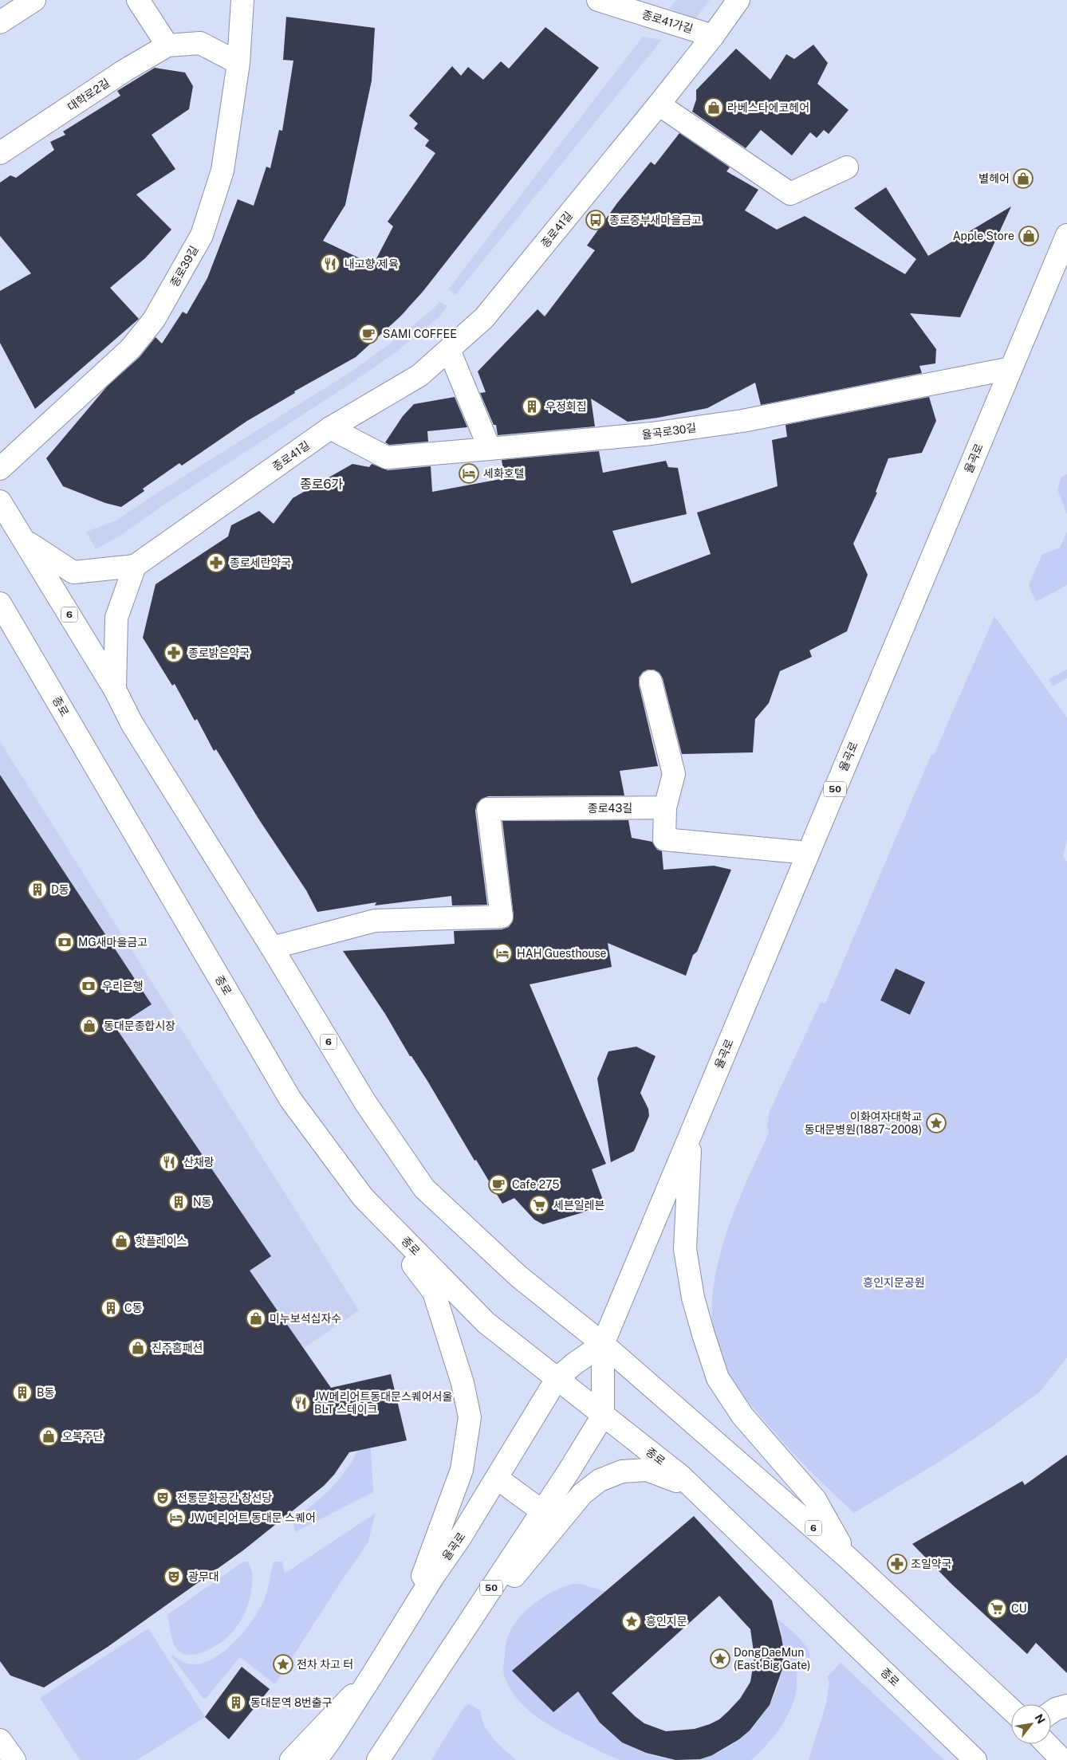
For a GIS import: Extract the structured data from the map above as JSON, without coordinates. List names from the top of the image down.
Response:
{
  "streets": {
    "main road": [
      "종로41가길",
      "대학로2길",
      "종로41길",
      "종로39길",
      "율곡로30길",
      "율곡로",
      "6",
      "종로",
      "50",
      "종로43길"
    ]
  },
  "crossings": [
    ["종로41가길", "종로41길"],
    ["종로41길", "율곡로30길"],
    ["율곡로30길", "율곡로"],
    ["율곡로", "6"],
    ["율곡로", "종로"],
    ["율곡로", "50"],
    ["6", "종로43길"],
    ["종로", "50"]
  ],
  "districts": ["종로6가"],
  "parks": ["흥인지문공원"],
  "places": {
    "shop": [
      "라베스타에코헤어",
      "별헤어",
      "Apple Store",
      "동대문종합시장",
      "핫플레이스",
      "미누보석십자수",
      "진주홈패션",
      "오복주단"
    ],
    "bus stop": ["종로중부새마을금고"],
    "restaurant": ["내고향 제육", "산채랑", "JW메리어트동대문스퀘어서울 BLT 스테이크"],
    "cafe": ["SAMI COFFEE", "Cafe 275"],
    "building": [
      "우정회집",
      "D동",
      "N동",
      "C동",
      "B동",
      "동대문역 8번출구"
    ],
    "hotel": ["세화호텔", "HAH Guesthouse", "JW 메리어트 동대문 스퀘어"],
    "pharmacy": ["종로세란약국", "종로밝은약국", "조일약국"],
    "bank": ["MG새마을금고", "우리은행"],
    "place": [
      "이화여자대학교 동대문병원(1887~2008)",
      "흥인지문",
      "DongDaeMun (East Big Gate)",
      "전차 차고 터"
    ],
    "supermarket": ["세븐일레븐", "CU"],
    "theatre": ["전통문화공간 창선당", "광무대"]
  },
  "north": "top right"
}
